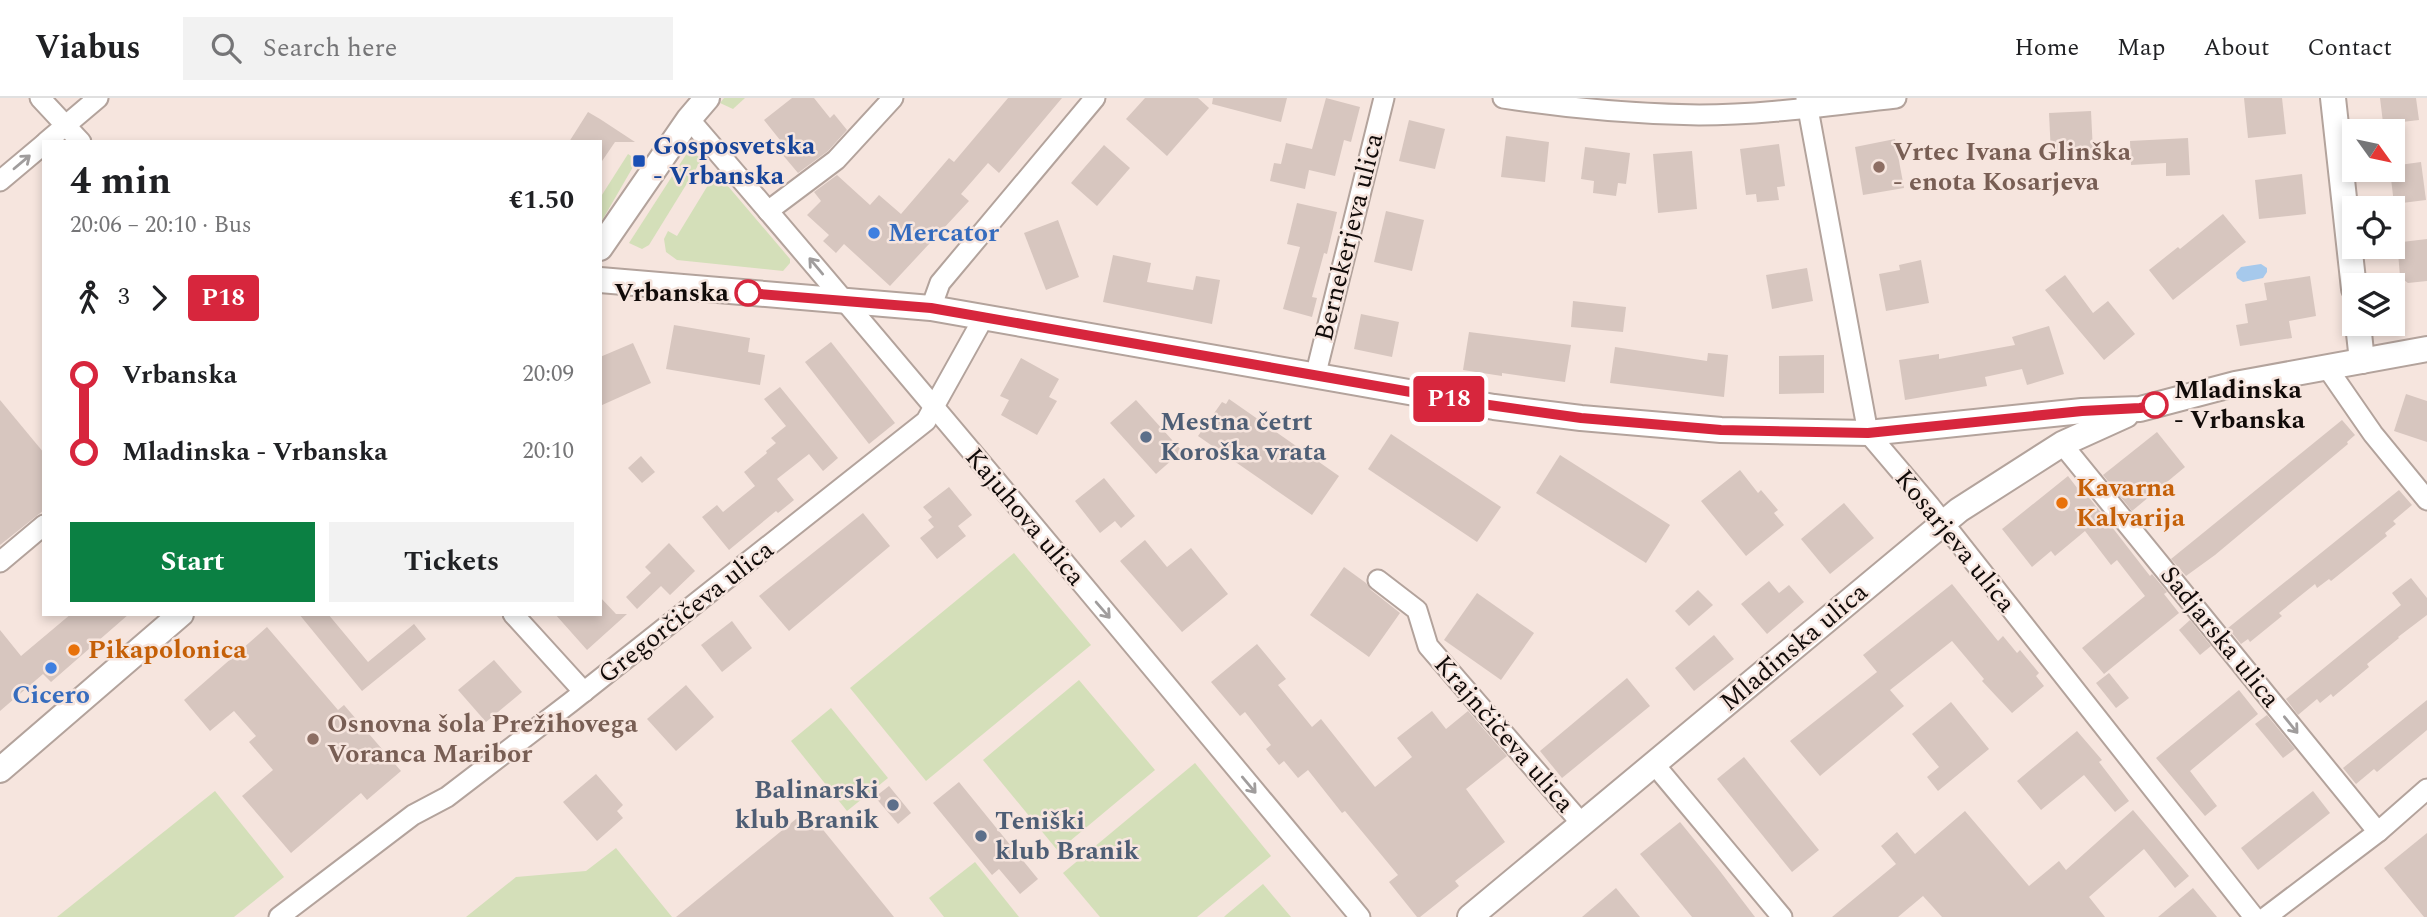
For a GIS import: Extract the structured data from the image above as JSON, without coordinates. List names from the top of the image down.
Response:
{
  "streets": {
    "street": [
      "Bernekerjeva ulica",
      "Kajuhova ulica",
      "Kosarjeva ulica",
      "Gregorčičeva ulica",
      "Sadjarska ulica",
      "Mladinska ulica",
      "Krajnčičeva ulica"
    ]
  },
  "crossings": [
    ["Kajuhova ulica", "Gregorčičeva ulica"],
    ["Kosarjeva ulica", "Mladinska ulica"],
    ["Sadjarska ulica", "Mladinska ulica"],
    ["Mladinska ulica", "Krajnčičeva ulica"]
  ],
  "one_way": ["Sadjarska ulica"],
  "places": {
    "transit": ["Gosposvetska - Vrbanska"],
    "other": [
      "Vrtec Ivana Glinška - enota Kosarjeva",
      "Mercator",
      "Vrbanska",
      "Mladinska - Vrbanska",
      "Mestna četrt Koroška vrata",
      "Kavarna Kalvarija",
      "Pikapolonica",
      "Cicero",
      "Osnovna šola Prežihovega Voranca Maribor",
      "Balinarski klub Branik",
      "Teniški klub Branik"
    ]
  },
  "lines": ["bus line P18"],
  "north": "bottom right",
  "page": {
    "header": "Viabus",
    "search": "Search here",
    "nav": [
      "Home",
      "Map",
      "About",
      "Contact"
    ],
    "on_map": "P18",
    "heading": ["4 min", "20:06 – 20:10 · Bus", "€1.50"],
    "legs": ["3", "P18"],
    "list": [
      {
        "name": "Vrbanska",
        "value": "20:09"
      },
      {
        "name": "Mladinska - Vrbanska",
        "value": "20:10"
      }
    ],
    "buttons": ["Start", "Tickets"]
  }
}
